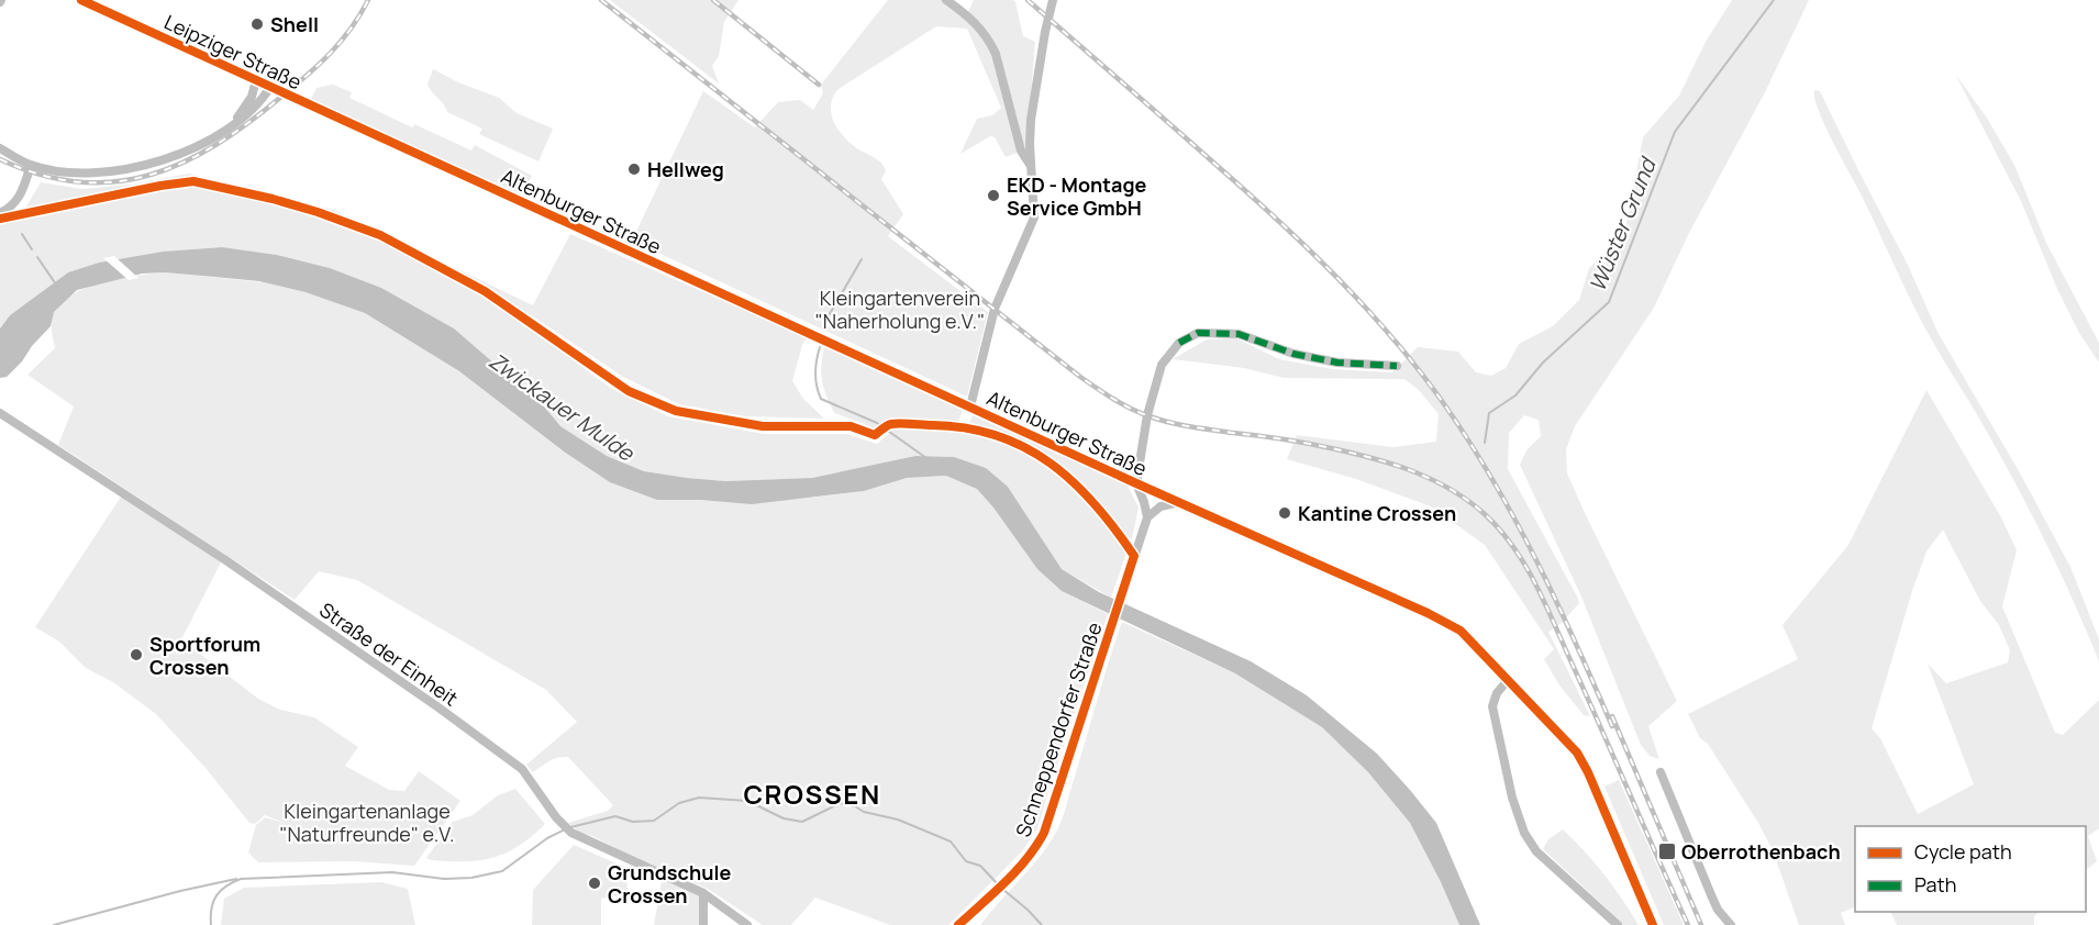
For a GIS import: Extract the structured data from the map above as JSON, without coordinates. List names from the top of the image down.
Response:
{
  "streets": {
    "street": [
      "Leipziger Straße",
      "Altenburger Straße",
      "Straße der Einheit",
      "Schneppendorfer Straße"
    ]
  },
  "crossings": [
    ["Leipziger Straße", "Altenburger Straße"]
  ],
  "districts": ["CROSSEN"],
  "water": ["Wüster Grund", "Zwickauer Mulde"],
  "parks": ["Kleingartenverein \"Naherholung e.V.\"", "Kleingartenanlage \"Naturfreunde\" e.V."],
  "places": {
    "other": [
      "Shell",
      "Hellweg",
      "EKD - Montage Service GmbH",
      "Kantine Crossen",
      "Sportforum Crossen",
      "Grundschule Crossen"
    ],
    "transit": ["Oberrothenbach"]
  },
  "legend": ["Cycle path", "Path"]
}
